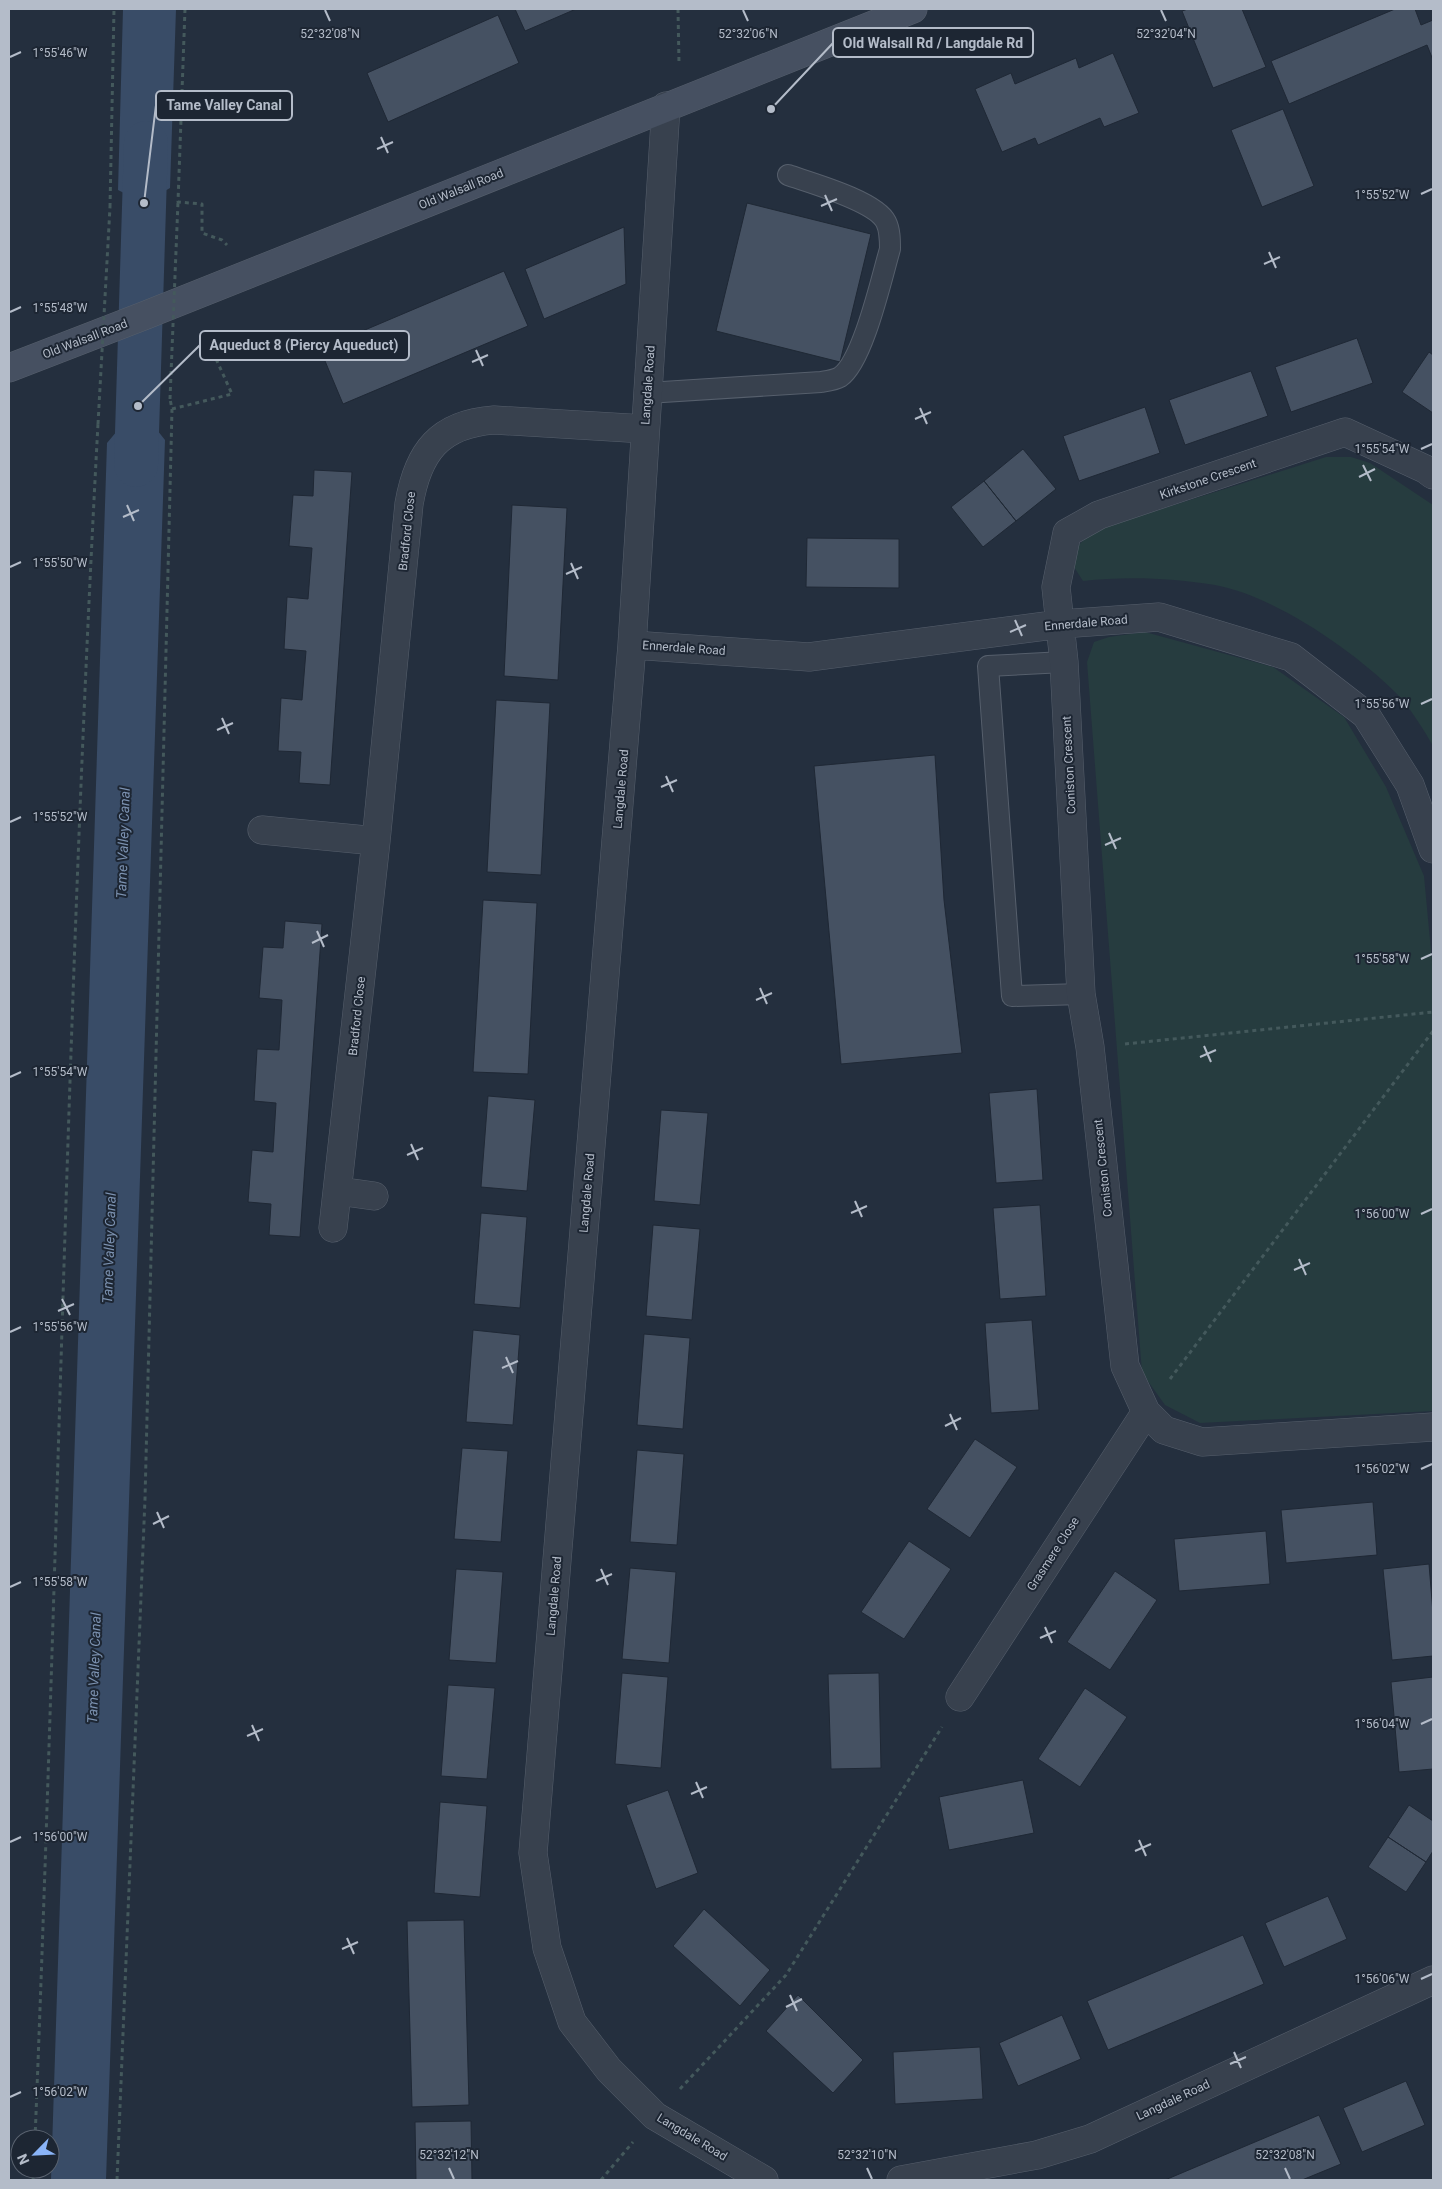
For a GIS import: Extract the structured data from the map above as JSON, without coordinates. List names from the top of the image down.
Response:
{
  "streets": {
    "main road": ["Old Walsall Road"],
    "street": [
      "Langdale Road",
      "Kirkstone Crescent",
      "Bradford Close",
      "Ennerdale Road",
      "Coniston Crescent",
      "Grasmere Close"
    ]
  },
  "crossings": [
    ["Old Walsall Road", "Langdale Road"],
    ["Langdale Road", "Bradford Close"],
    ["Langdale Road", "Ennerdale Road"],
    ["Kirkstone Crescent", "Ennerdale Road"],
    ["Kirkstone Crescent", "Coniston Crescent"],
    ["Ennerdale Road", "Coniston Crescent"],
    ["Coniston Crescent", "Grasmere Close"]
  ],
  "water": ["Tame Valley Canal"],
  "places": ["Old Walsall Rd / Langdale Rd", "Tame Valley Canal", "Aqueduct 8 (Piercy Aqueduct)"],
  "north": "bottom left",
  "coordinates": [
    "52°32'08\"N",
    "52°32'06\"N",
    "52°32'04\"N",
    "1°55'46\"W",
    "1°55'52\"W",
    "1°55'48\"W",
    "1°55'54\"W",
    "1°55'50\"W",
    "1°55'56\"W",
    "1°55'58\"W",
    "1°56'00\"W",
    "1°56'02\"W",
    "1°56'04\"W",
    "1°56'06\"W",
    "52°32'12\"N",
    "52°32'10\"N"
  ]
}
